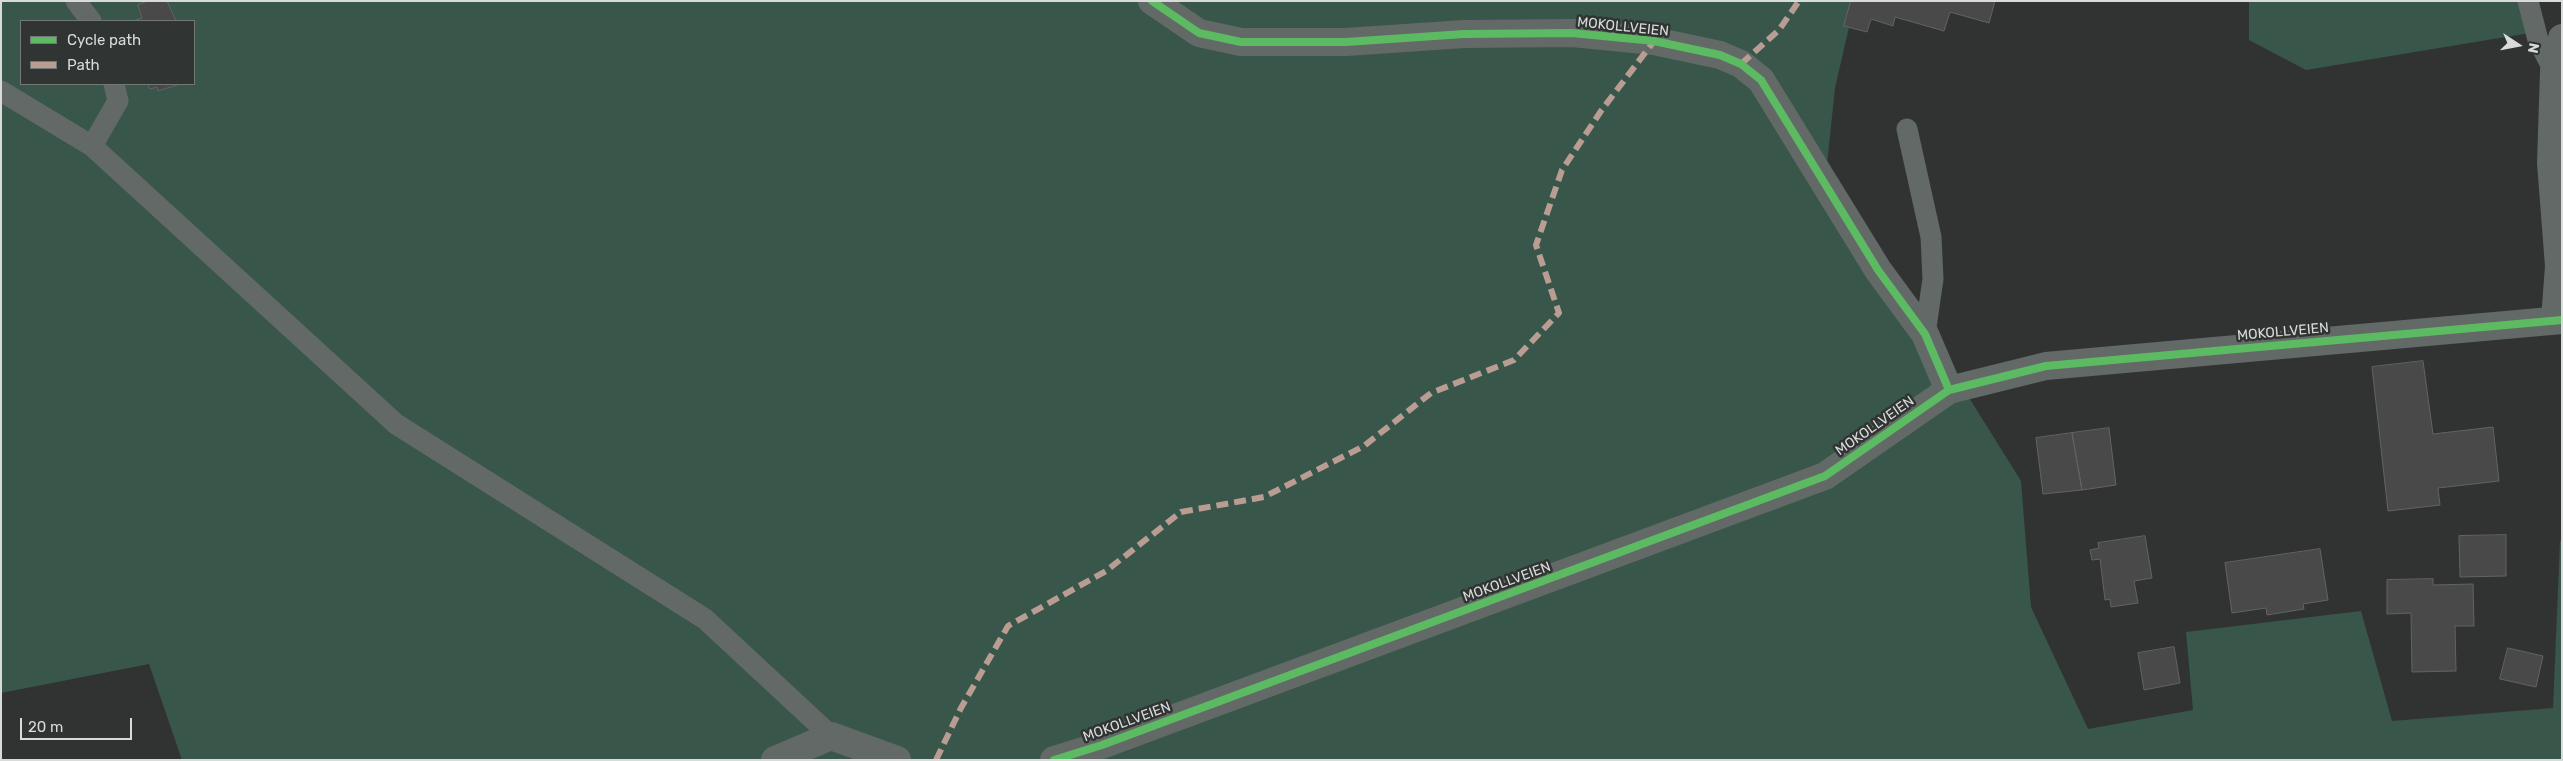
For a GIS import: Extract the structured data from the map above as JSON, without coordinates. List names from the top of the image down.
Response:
{
  "streets": {
    "street": ["MOKOLLVEIEN"]
  },
  "legend": ["Cycle path", "Path"],
  "scale_bar": "20 m",
  "north": "right"
}
